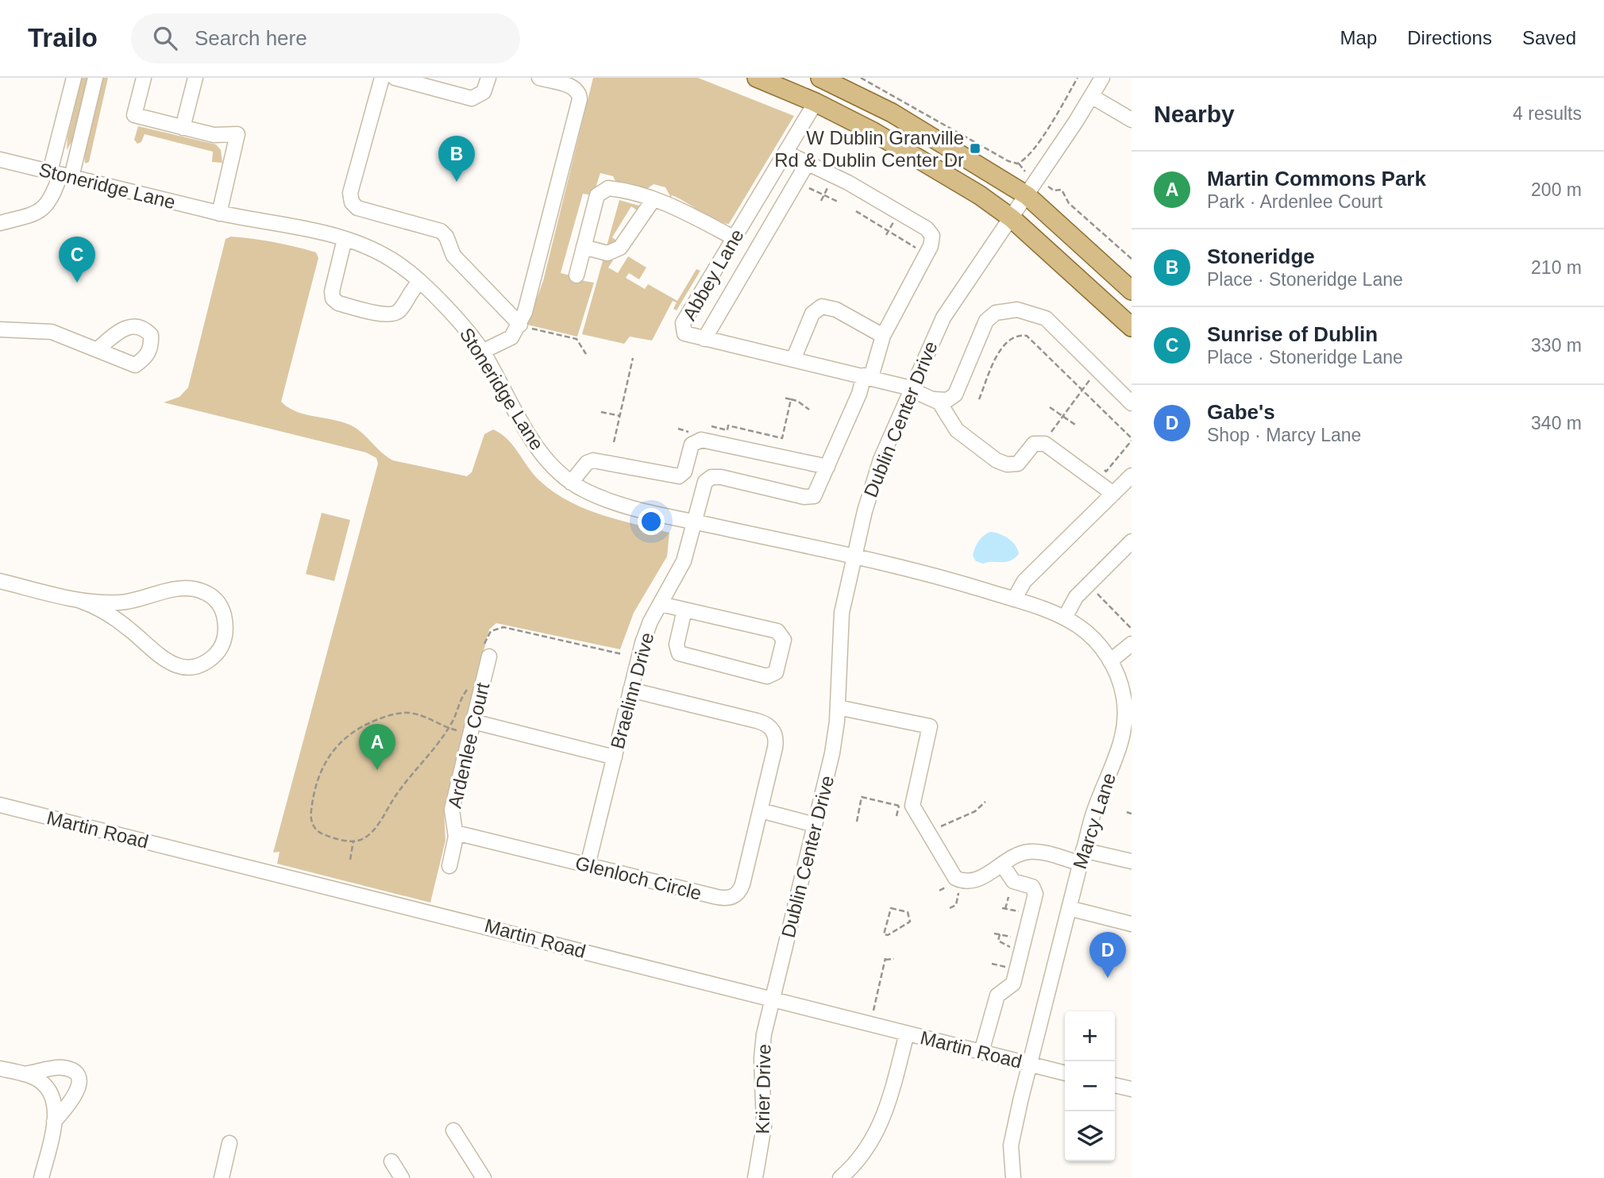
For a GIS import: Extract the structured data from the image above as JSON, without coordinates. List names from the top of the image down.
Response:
{
  "streets": {
    "street": [
      "Stoneridge Lane",
      "Abbey Lane",
      "Dublin Center Drive",
      "Braelinn Drive",
      "Ardenlee Court",
      "Marcy Lane",
      "Martin Road",
      "Glenloch Circle",
      "Krier Drive"
    ]
  },
  "crossings": [
    ["Stoneridge Lane", "Dublin Center Drive"],
    ["Stoneridge Lane", "Braelinn Drive"],
    ["Stoneridge Lane", "Marcy Lane"],
    ["Abbey Lane", "Dublin Center Drive"],
    ["Dublin Center Drive", "Marcy Lane"],
    ["Dublin Center Drive", "Martin Road"],
    ["Dublin Center Drive", "Krier Drive"],
    ["Braelinn Drive", "Glenloch Circle"],
    ["Ardenlee Court", "Glenloch Circle"],
    ["Marcy Lane", "Martin Road"],
    ["Martin Road", "Krier Drive"]
  ],
  "places": {
    "transit": ["W Dublin Granville Rd & Dublin Center Dr"]
  },
  "page": {
    "header": "Trailo",
    "search": "Search here",
    "nav": ["Map", "Directions", "Saved"],
    "heading": ["Nearby", "4 results"],
    "pins": [
      "B",
      "C",
      "A",
      "D"
    ],
    "list": [
      {
        "mark": "A",
        "name": "Martin Commons Park",
        "note": "Park · Ardenlee Court",
        "value": "200 m"
      },
      {
        "mark": "B",
        "name": "Stoneridge",
        "note": "Place · Stoneridge Lane",
        "value": "210 m"
      },
      {
        "mark": "C",
        "name": "Sunrise of Dublin",
        "note": "Place · Stoneridge Lane",
        "value": "330 m"
      },
      {
        "mark": "D",
        "name": "Gabe's",
        "note": "Shop · Marcy Lane",
        "value": "340 m"
      }
    ],
    "map_buttons": ["+", "−"]
  }
}
